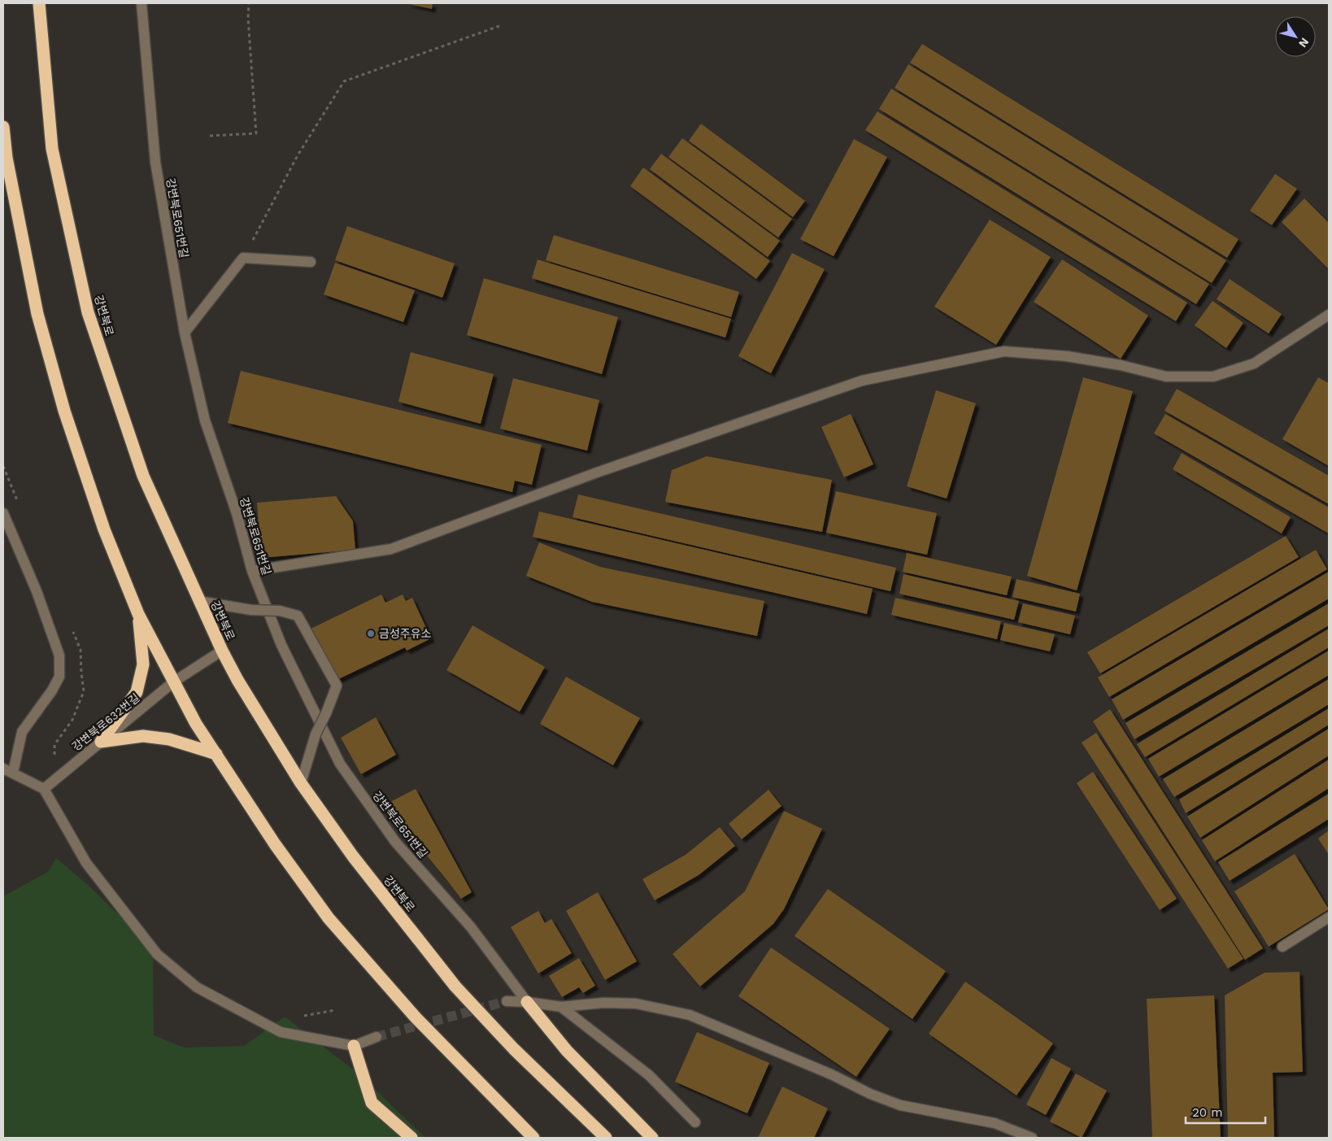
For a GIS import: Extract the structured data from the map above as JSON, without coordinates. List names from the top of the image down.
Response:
{
  "streets": {
    "highway": ["강변북로"],
    "street": ["강변북로651번길", "강변북로632번길"]
  },
  "crossings": [
    ["강변북로", "강변북로632번길"]
  ],
  "places": ["금성주유소"],
  "scale_bar": "20 m",
  "north": "bottom right"
}
